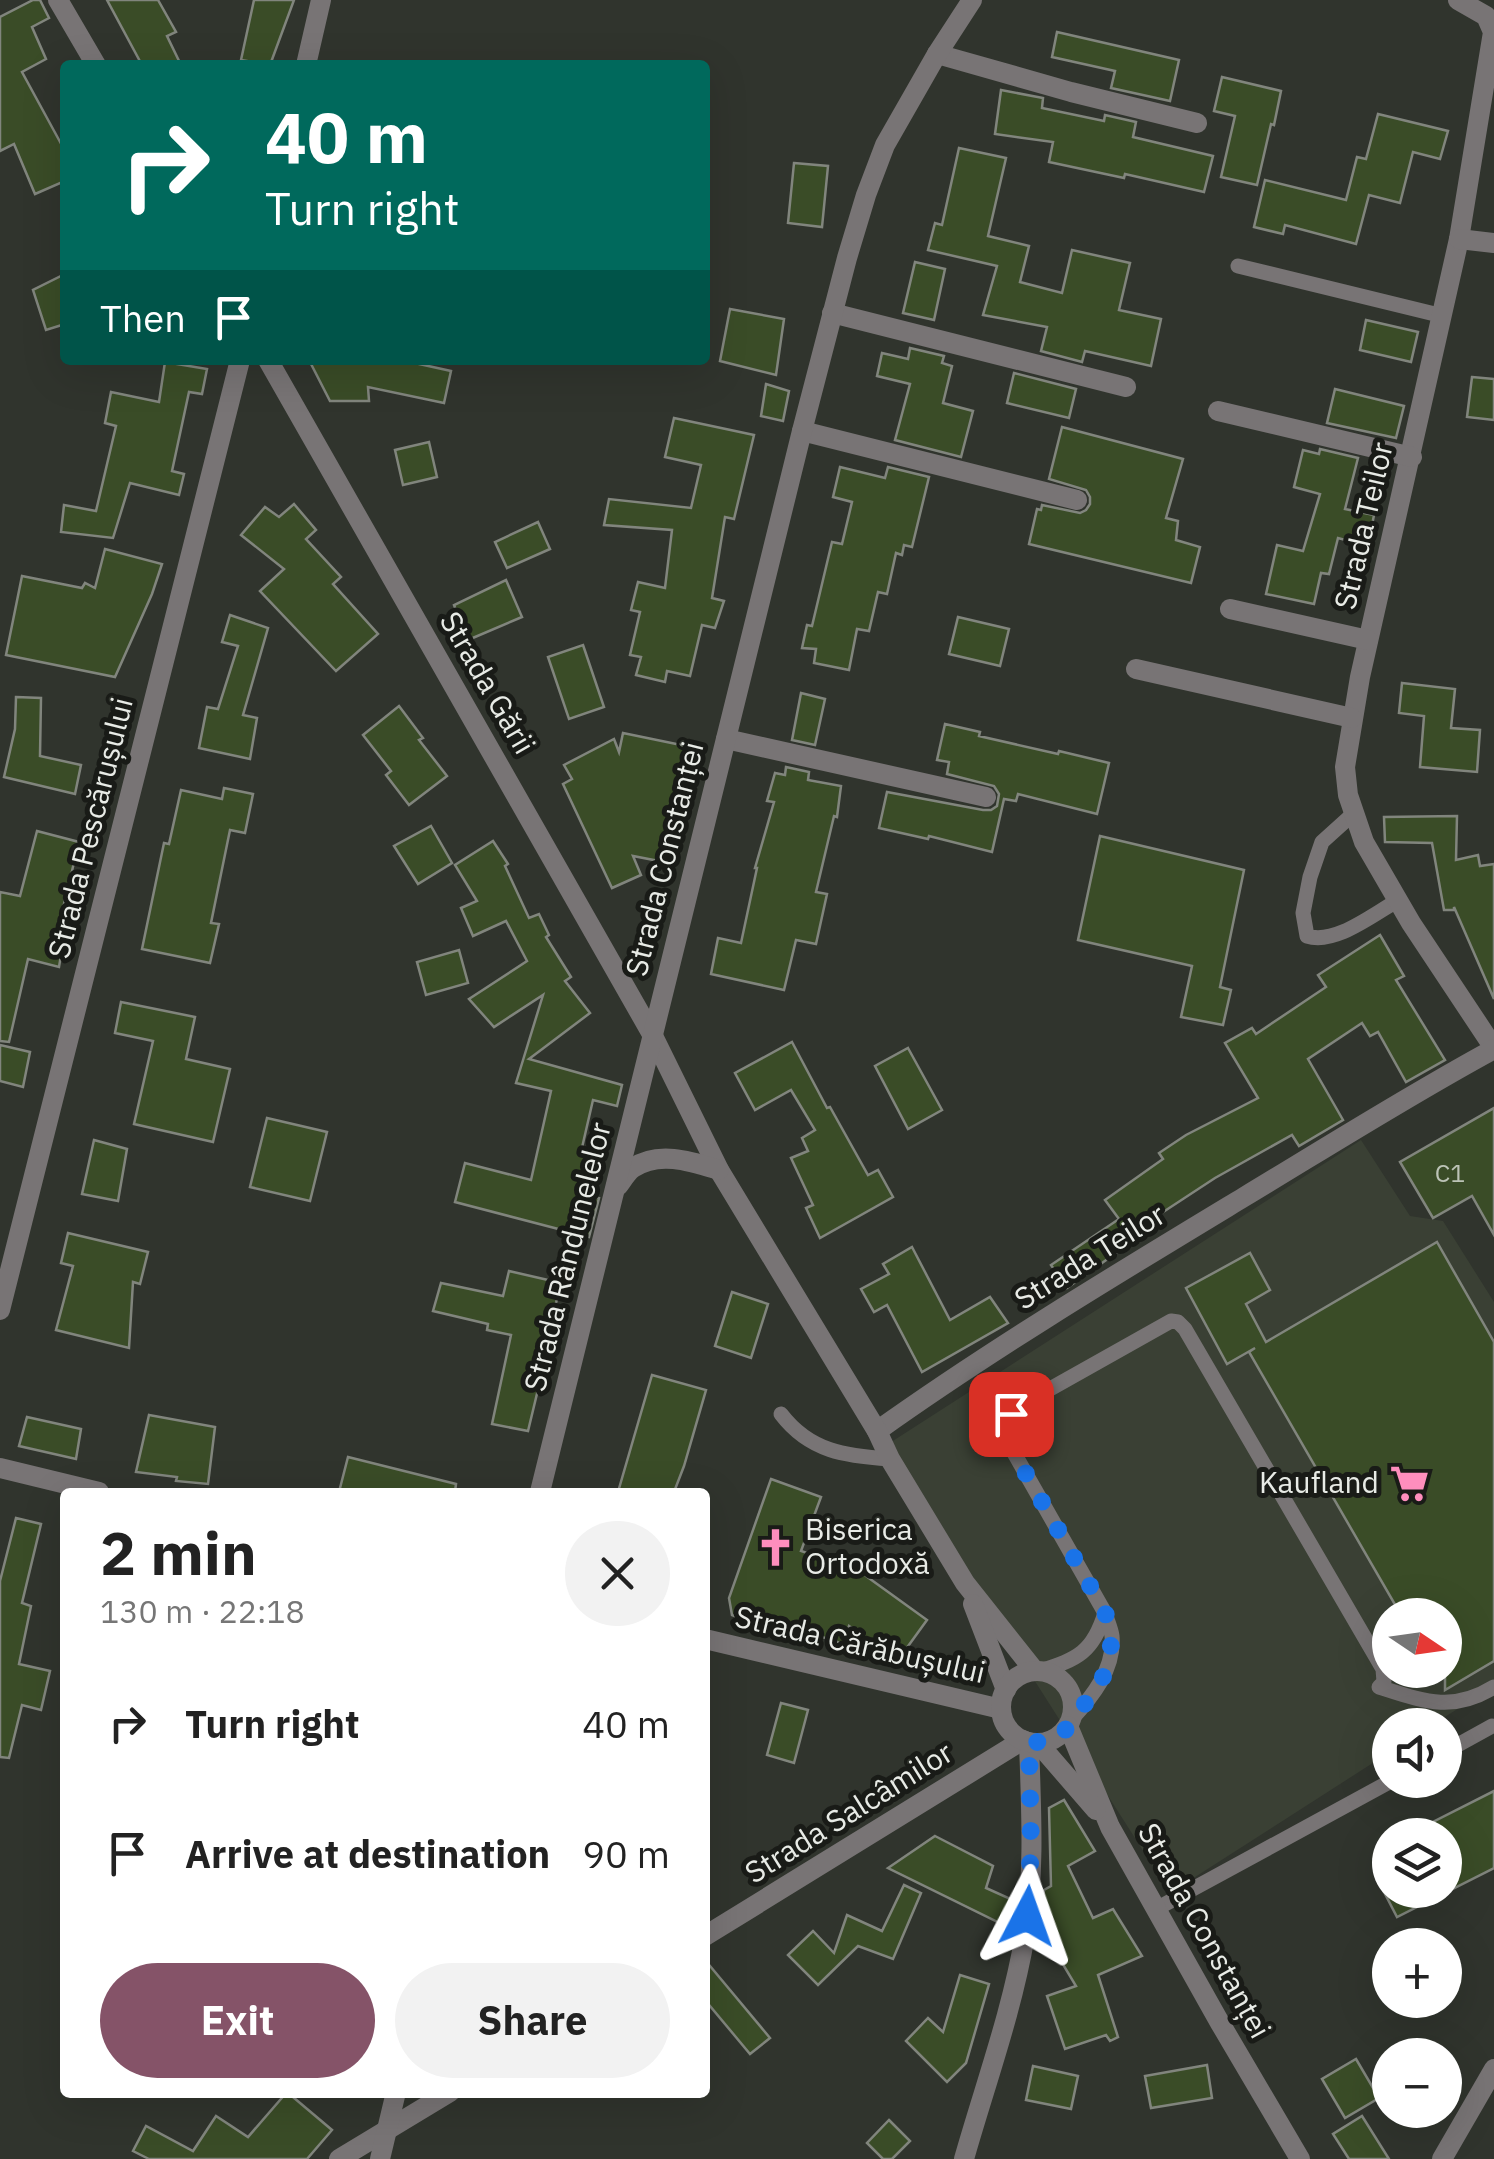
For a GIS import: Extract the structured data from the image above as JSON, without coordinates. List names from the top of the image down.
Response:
{
  "streets": {
    "street": [
      "Strada Teilor",
      "Strada Gării",
      "Strada Pescărușului",
      "Strada Constanței",
      "Strada Rândunelelor",
      "Strada Cărăbușului",
      "Strada Salcâmilor"
    ]
  },
  "crossings": [
    ["Strada Gării", "Strada Constanței"],
    ["Strada Gării", "Strada Rândunelelor"],
    ["Strada Constanței", "Strada Rândunelelor"],
    ["Strada Constanței", "Strada Cărăbușului"],
    ["Strada Constanței", "Strada Salcâmilor"],
    ["Strada Cărăbușului", "Strada Salcâmilor"]
  ],
  "places": {
    "supermarket": ["Kaufland"],
    "church": ["Biserica Ortodoxă"]
  },
  "house_numbers": ["C1"],
  "north": "right",
  "page": {
    "turn": ["40 m", "Turn right"],
    "then": "Then",
    "heading": ["2 min", "130 m · 22:18"],
    "map_buttons": ["+", "−"],
    "list": [
      {
        "name": "Turn right",
        "value": "40 m"
      },
      {
        "name": "Arrive at destination",
        "value": "90 m"
      }
    ],
    "buttons": ["Exit", "Share"]
  }
}
